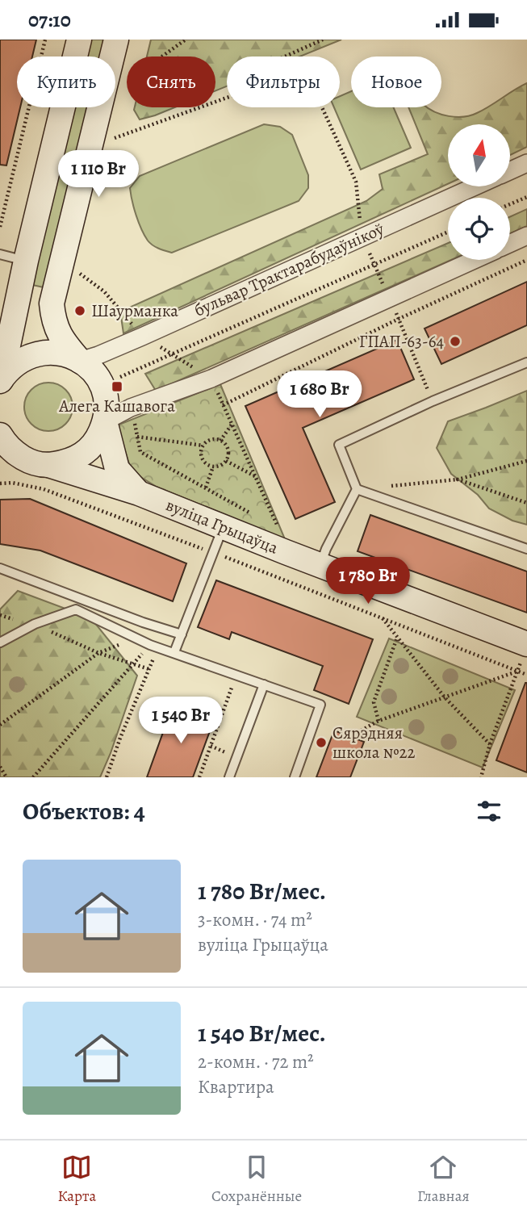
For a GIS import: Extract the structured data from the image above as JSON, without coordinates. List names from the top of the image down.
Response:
{
  "streets": {
    "main road": ["вуліца Грыцаўца"],
    "street": ["бульвар Трактарабудаўнікоў"]
  },
  "crossings": [
    ["бульвар Трактарабудаўнікоў", "вуліца Грыцаўца"]
  ],
  "places": {
    "other": ["Шаурманка", "ГПАП-63-64", "Сярэдняя школа №22"],
    "transit": ["Алега Кашавога"]
  },
  "north": "top",
  "page": {
    "status": "07:10",
    "chip": [
      "Купить",
      "Снять",
      "Фильтры",
      "Новое"
    ],
    "price": [
      "1 110 Br",
      "1 680 Br",
      "1 780 Br",
      "1 540 Br"
    ],
    "heading": "Объектов: 4",
    "list": [
      {
        "name": "1 780 Br/мес.",
        "note": "3-комн. · 74 m² · вуліца Грыцаўца"
      },
      {
        "name": "1 540 Br/мес.",
        "note": "2-комн. · 72 m² · Квартира"
      }
    ],
    "tabs": ["Карта", "Сохранённые", "Главная"]
  }
}
